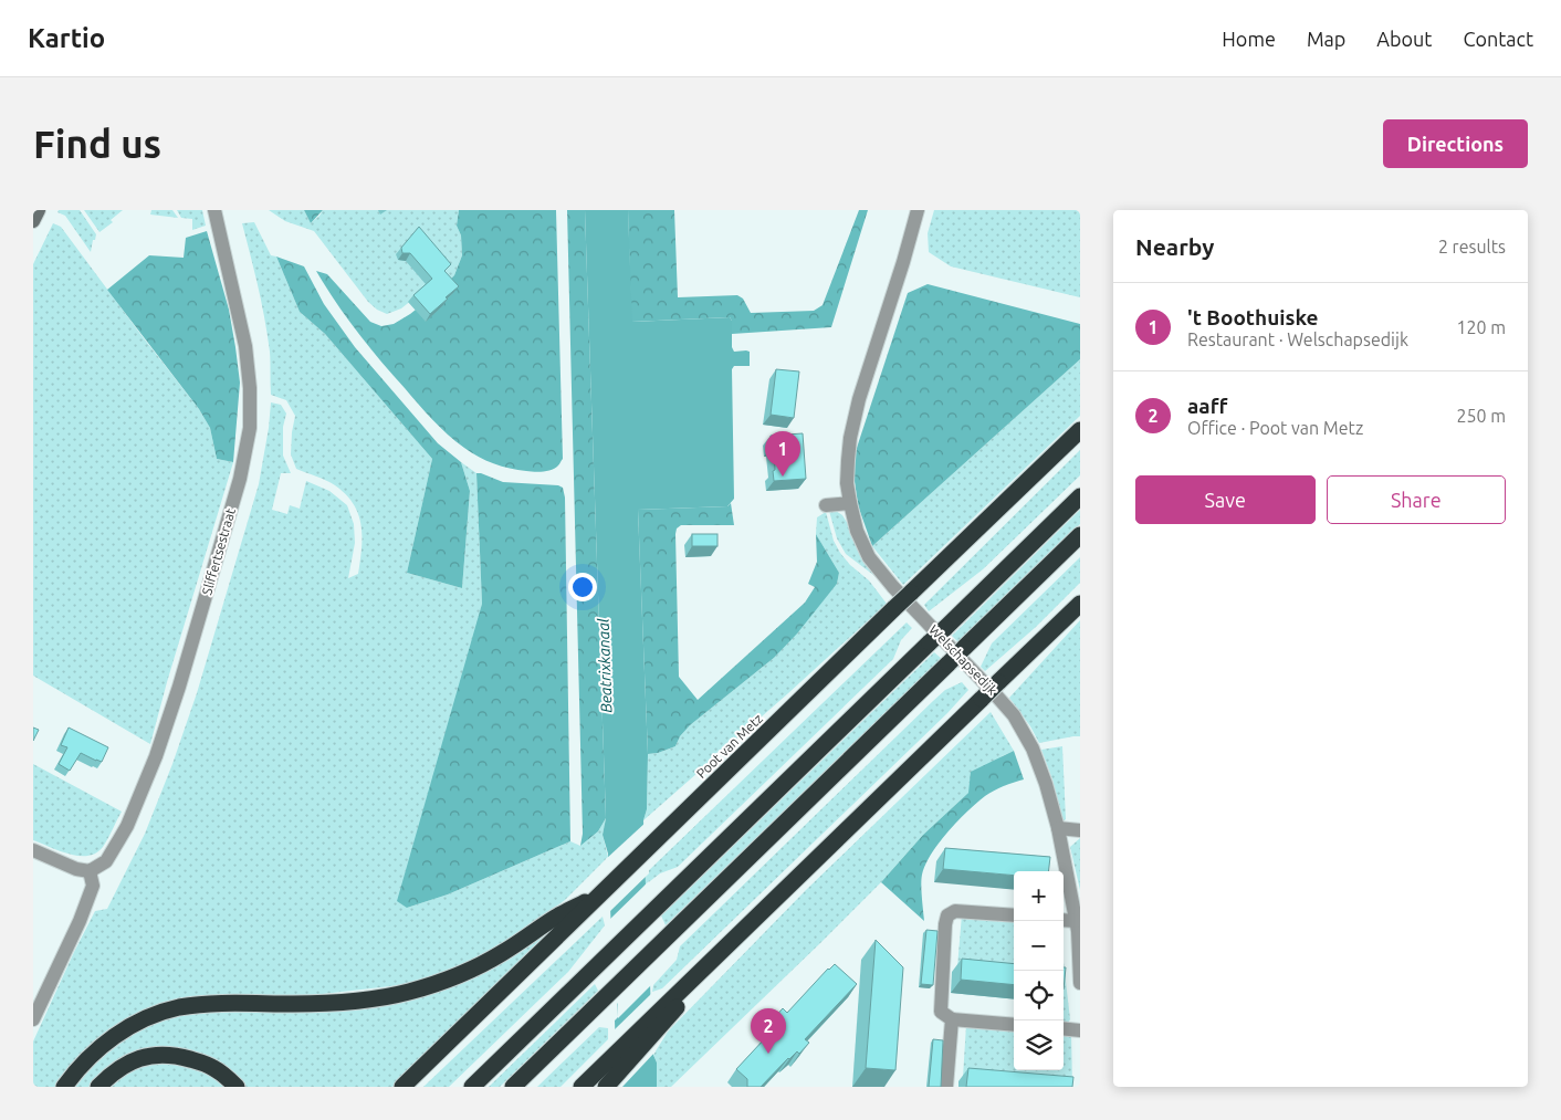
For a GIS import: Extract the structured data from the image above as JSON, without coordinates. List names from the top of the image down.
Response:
{
  "streets": {
    "highway": ["Poot van Metz"],
    "street": ["Sliffertsestraat", "Welschapsedijk"]
  },
  "water": ["Beatrixkanaal"],
  "page": {
    "header": "Kartio",
    "nav": [
      "Home",
      "Map",
      "About",
      "Contact"
    ],
    "buttons": [
      "Directions",
      ["Save", "Share"]
    ],
    "title": "Find us",
    "heading": ["Nearby", "2 results"],
    "list": [
      {
        "mark": "1",
        "name": "'t Boothuiske",
        "note": "Restaurant · Welschapsedijk",
        "value": "120 m"
      },
      {
        "mark": "2",
        "name": "aaff",
        "note": "Office · Poot van Metz",
        "value": "250 m"
      }
    ],
    "pins": ["1", "2"],
    "map_buttons": ["+", "−"]
  }
}
